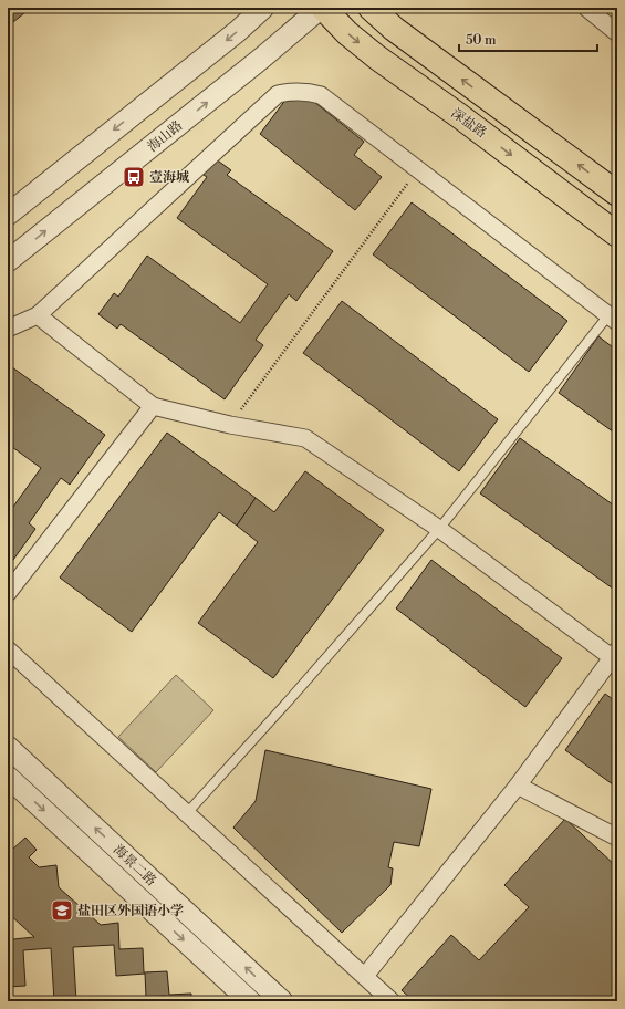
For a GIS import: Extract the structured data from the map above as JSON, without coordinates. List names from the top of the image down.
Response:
{
  "streets": {
    "main road": ["深盐路"],
    "street": ["海山路", "海景二路"]
  },
  "crossings": [
    ["深盐路", "海山路"]
  ],
  "places": {
    "bus stop": ["壹海城"],
    "school or university": ["盐田区外国语小学"]
  },
  "scale_bar": "50 m"
}
